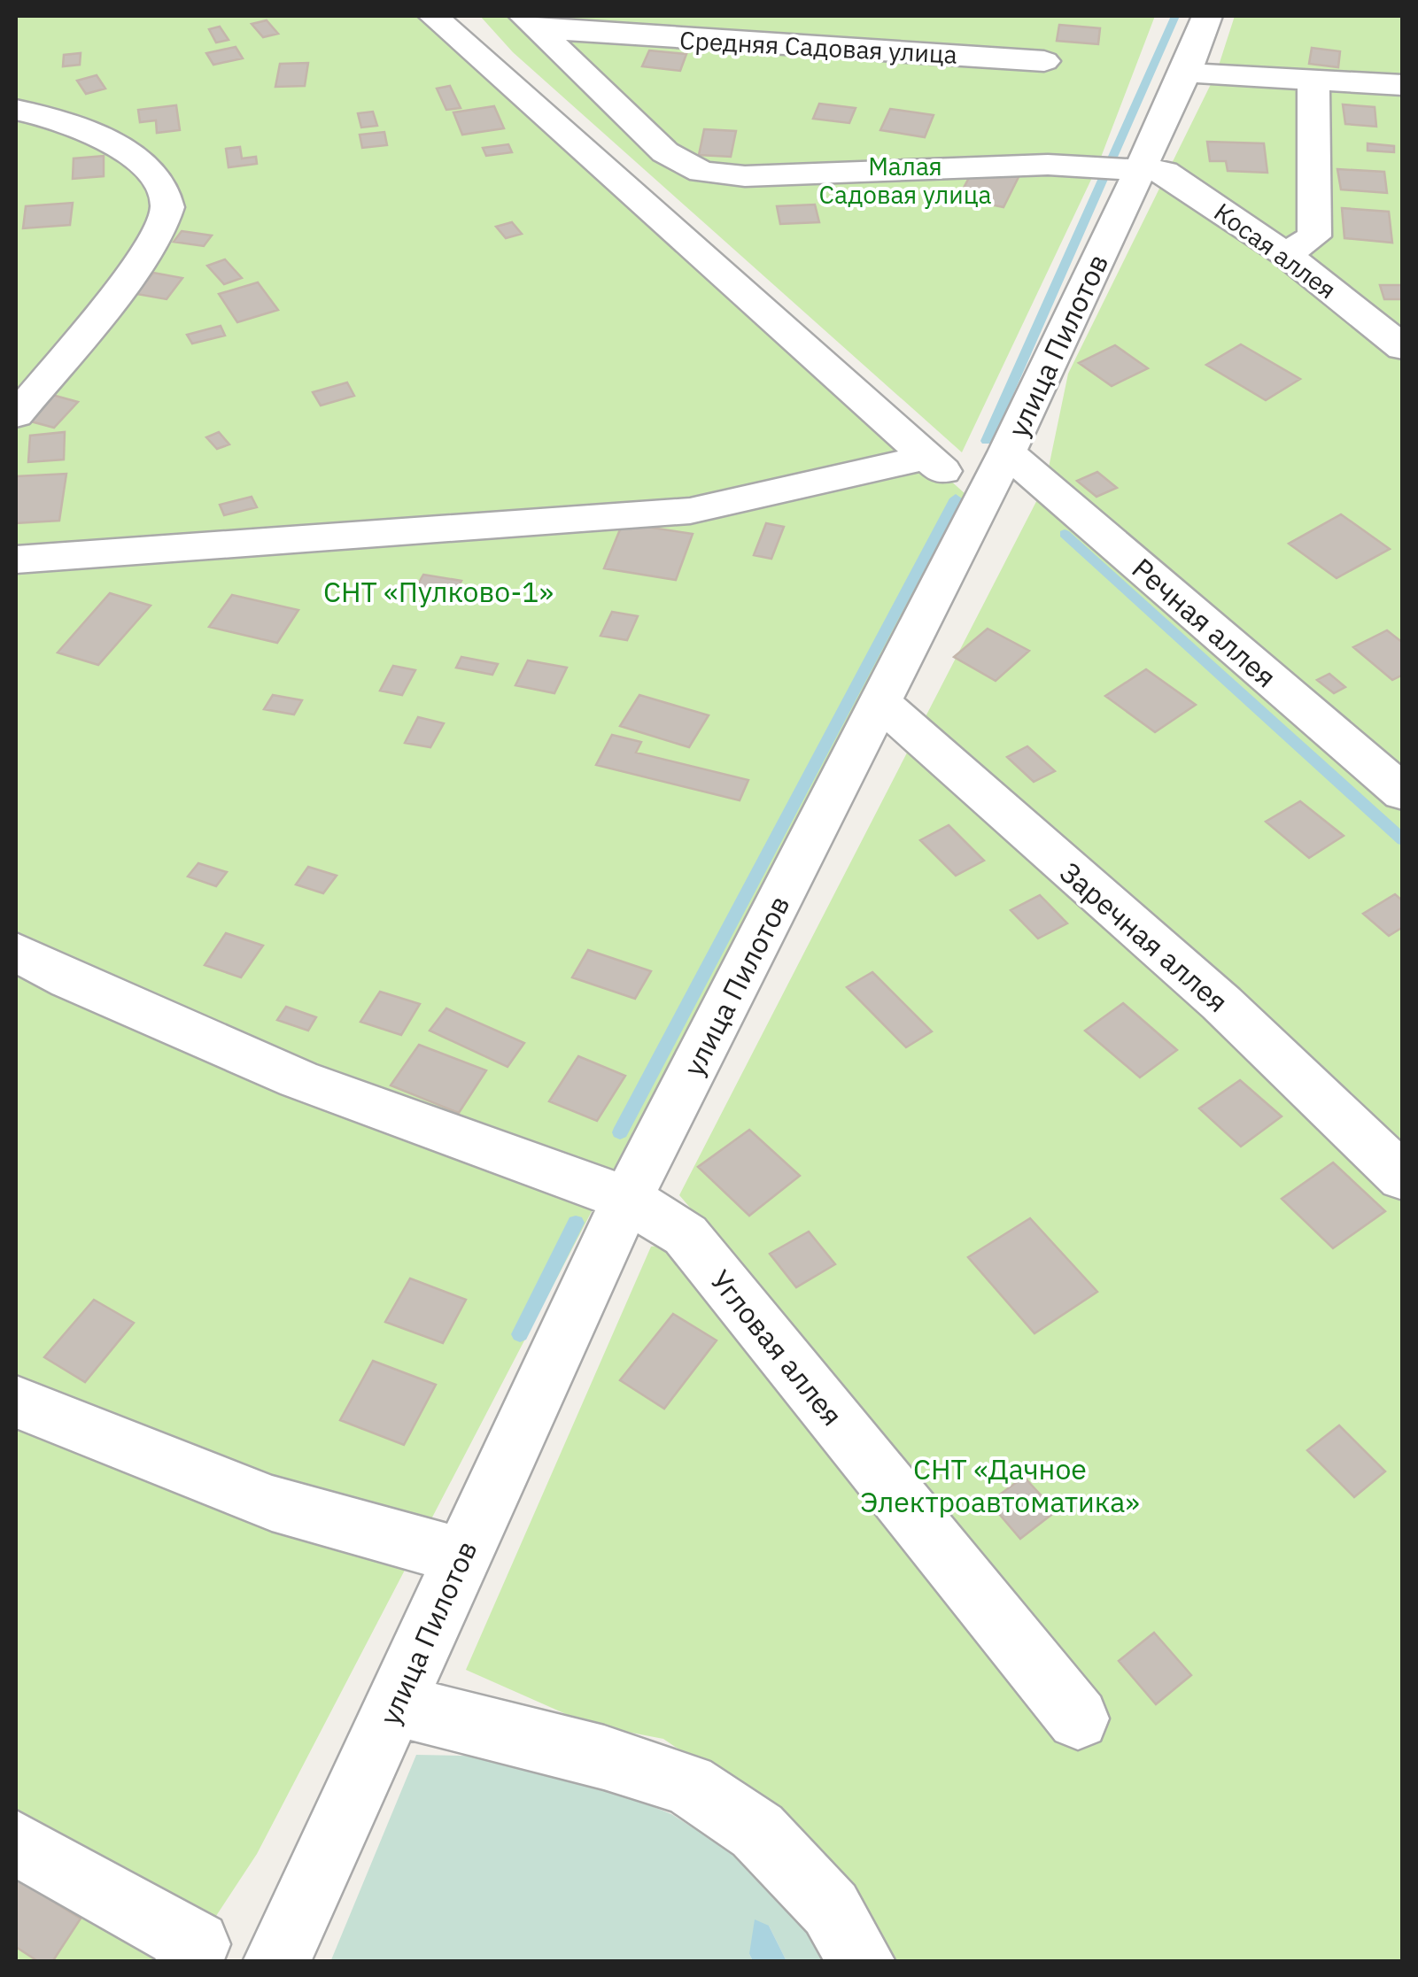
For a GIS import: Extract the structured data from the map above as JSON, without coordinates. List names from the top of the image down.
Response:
{
  "streets": {
    "street": [
      "Средняя Садовая улица",
      "Косая аллея",
      "улица Пилотов",
      "Речная аллея",
      "Заречная аллея",
      "Угловая аллея"
    ]
  },
  "crossings": [
    ["Косая аллея", "улица Пилотов"],
    ["улица Пилотов", "Речная аллея"],
    ["улица Пилотов", "Заречная аллея"],
    ["улица Пилотов", "Угловая аллея"]
  ],
  "parks": ["Малая Садовая улица", "СНТ «Пулково-1»", "СНТ «Дачное Электроавтоматика»"]
}
